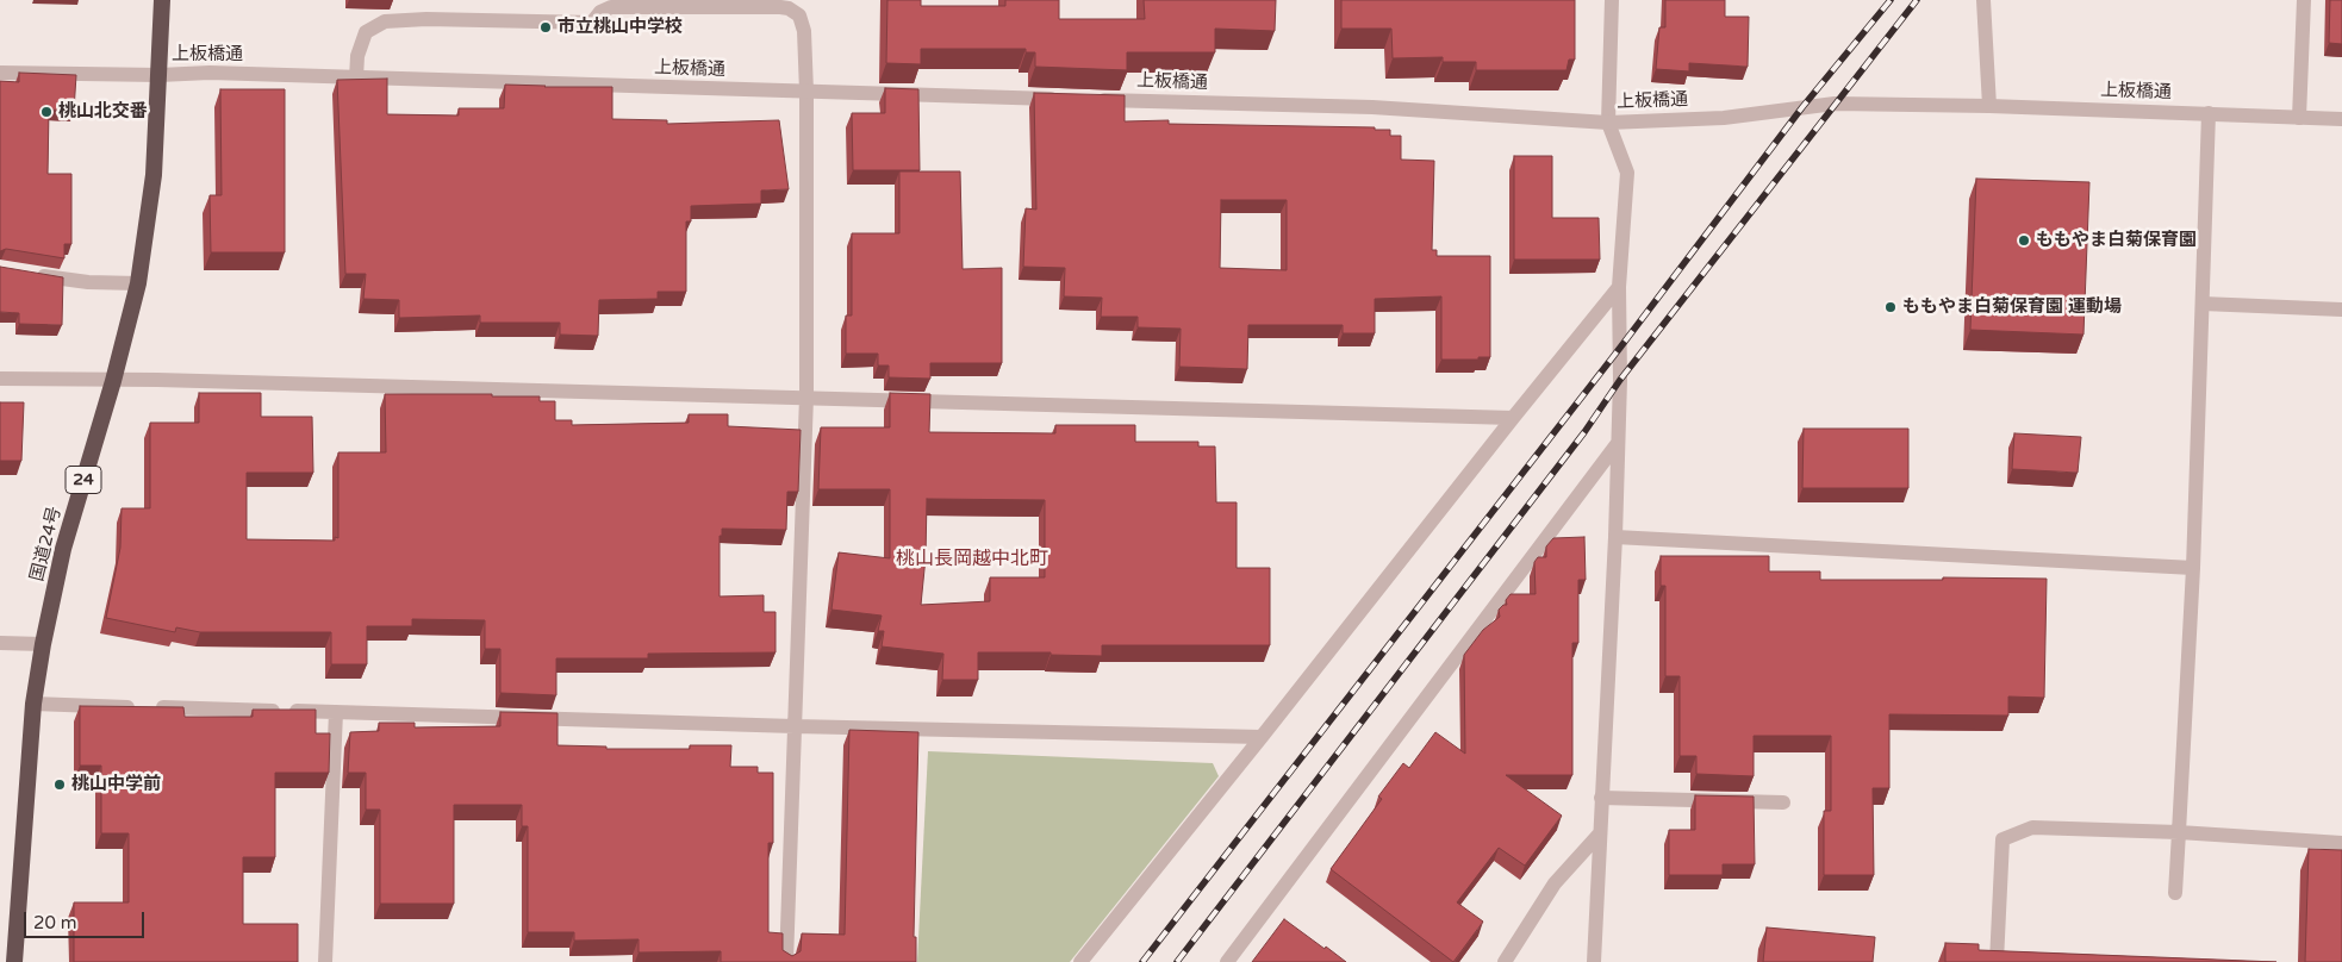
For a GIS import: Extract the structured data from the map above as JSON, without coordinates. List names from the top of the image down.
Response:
{
  "streets": {
    "highway": ["24", "国道24号"],
    "street": ["上板橋通"]
  },
  "crossings": [
    ["上板橋通", "国道24号"]
  ],
  "districts": ["桃山長岡越中北町"],
  "places": [
    "市立桃山中学校",
    "桃山北交番",
    "ももやま白菊保育園",
    "ももやま白菊保育園 運動場",
    "桃山中学前"
  ],
  "scale_bar": "20 m"
}
